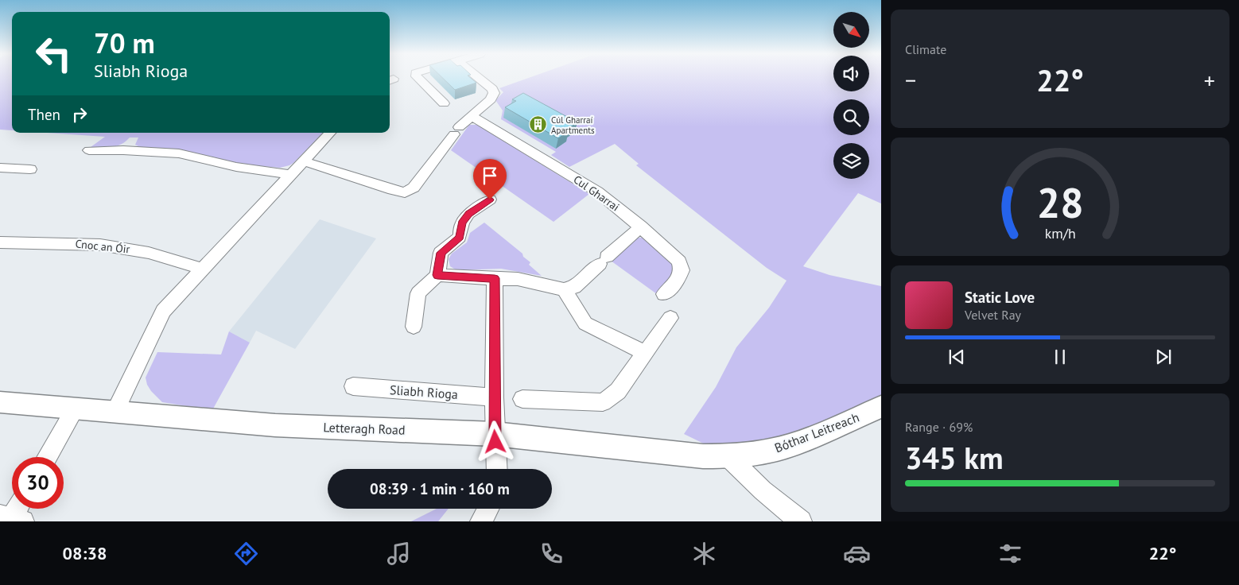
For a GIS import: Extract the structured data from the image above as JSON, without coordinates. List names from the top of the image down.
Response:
{
  "streets": {
    "street": [
      "Cul Gharrai",
      "Cnoc an Óir",
      "Sliabh Rioga",
      "Letteragh Road",
      "Bóthar Leitreach"
    ]
  },
  "crossings": [
    ["Letteragh Road", "Bóthar Leitreach"]
  ],
  "places": {
    "building": ["Cúl Gharraí Apartments"]
  },
  "north": "bottom right",
  "page": {
    "tile": [
      "Climate",
      ["Range · 69%", "345 km"]
    ],
    "turn": ["70 m", "Sliabh Rioga"],
    "heat": ["−", "22°", "+"],
    "then": "Then",
    "song": ["Static Love", "Velvet Ray"],
    "limit": "30",
    "trip": "08:39 · 1 min · 160 m",
    "tabs": ["08:38", "22°"],
    "gauge": ["28", "km/h"]
  }
}
